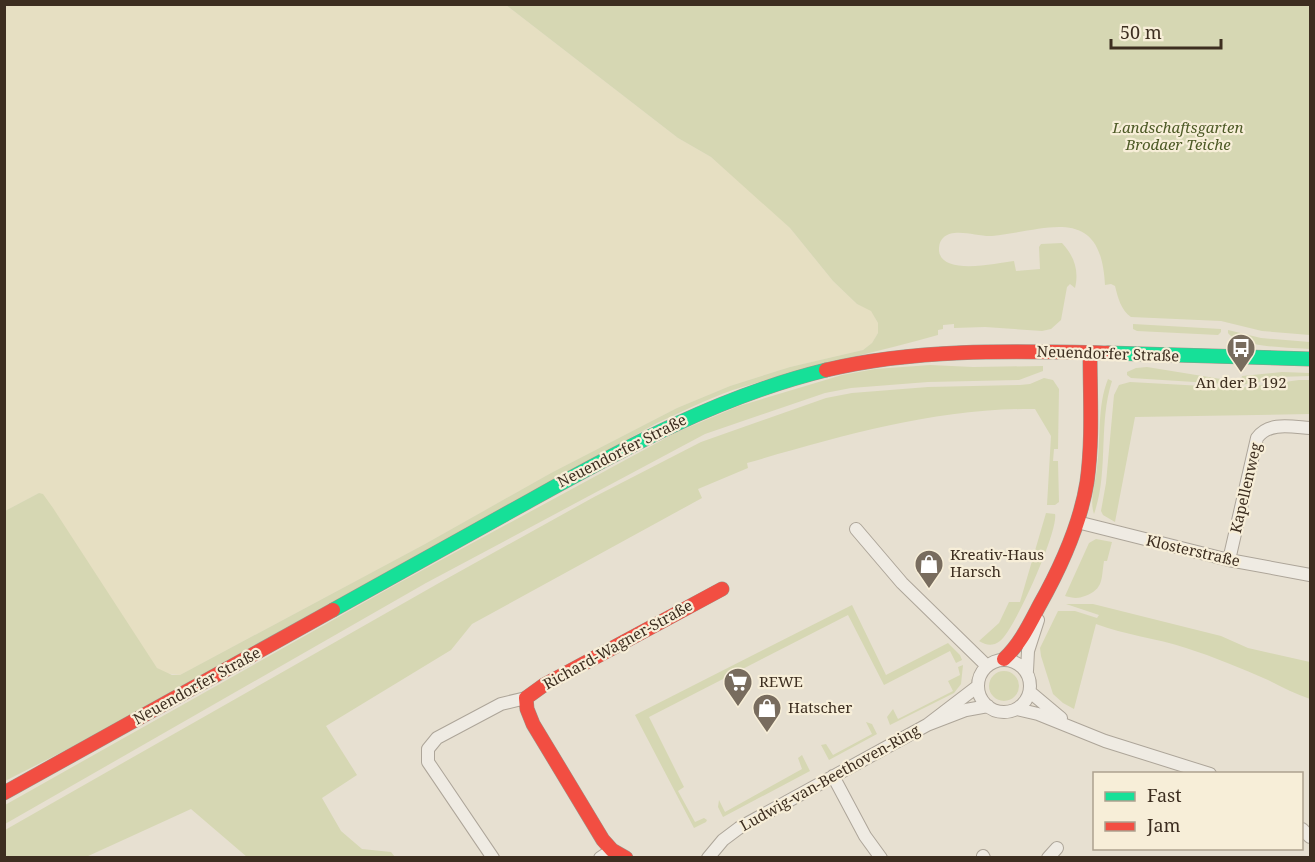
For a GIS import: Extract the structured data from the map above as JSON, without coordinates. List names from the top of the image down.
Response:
{
  "streets": {
    "main road": ["Neuendorfer Straße", "Richard-Wagner-Straße"],
    "street": ["Kapellenweg", "Klosterstraße", "Ludwig-van-Beethoven-Ring"]
  },
  "crossings": [
    ["Kapellenweg", "Klosterstraße"]
  ],
  "parks": ["Landschaftsgarten Brodaer Teiche"],
  "places": {
    "bus stop": ["An der B 192"],
    "shop": ["Kreativ-Haus Harsch", "Hatscher"],
    "supermarket": ["REWE"]
  },
  "legend": ["Fast", "Jam"],
  "scale_bar": "50 m"
}
